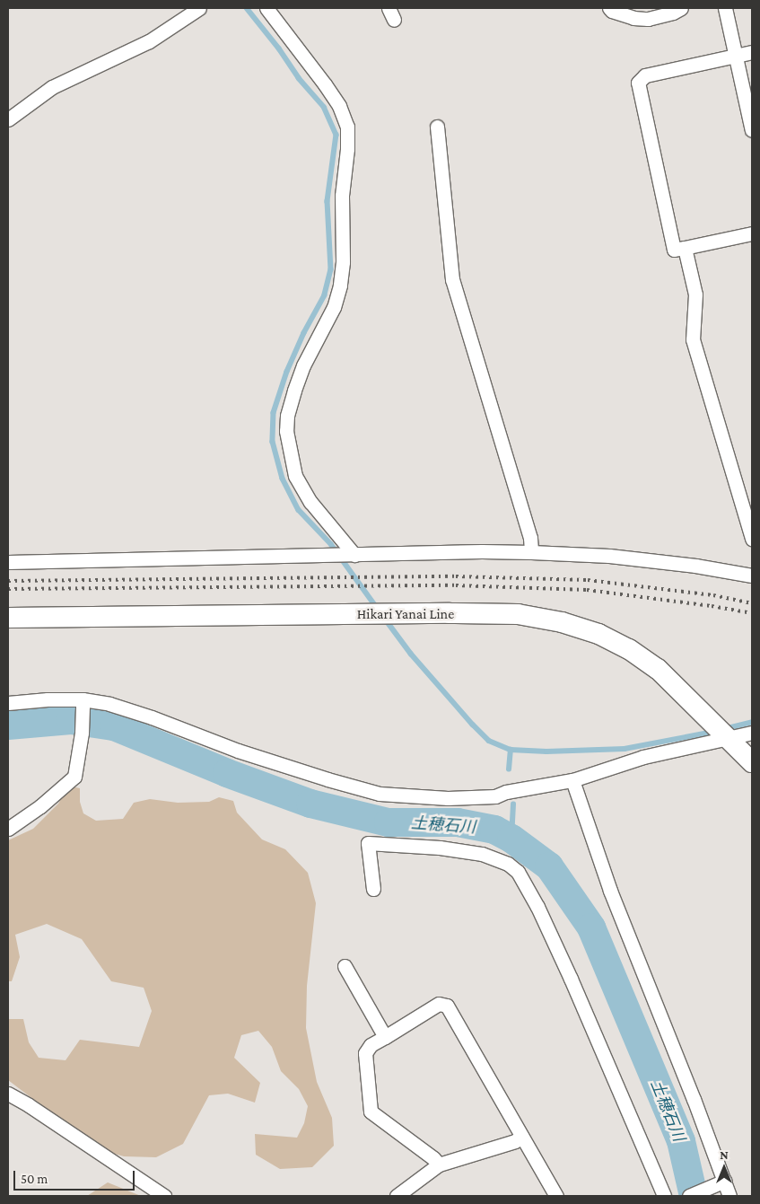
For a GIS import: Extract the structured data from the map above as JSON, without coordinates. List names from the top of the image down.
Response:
{
  "streets": {
    "main road": ["Hikari Yanai Line"]
  },
  "water": ["土穂石川"],
  "scale_bar": "50 m",
  "north": "top"
}
